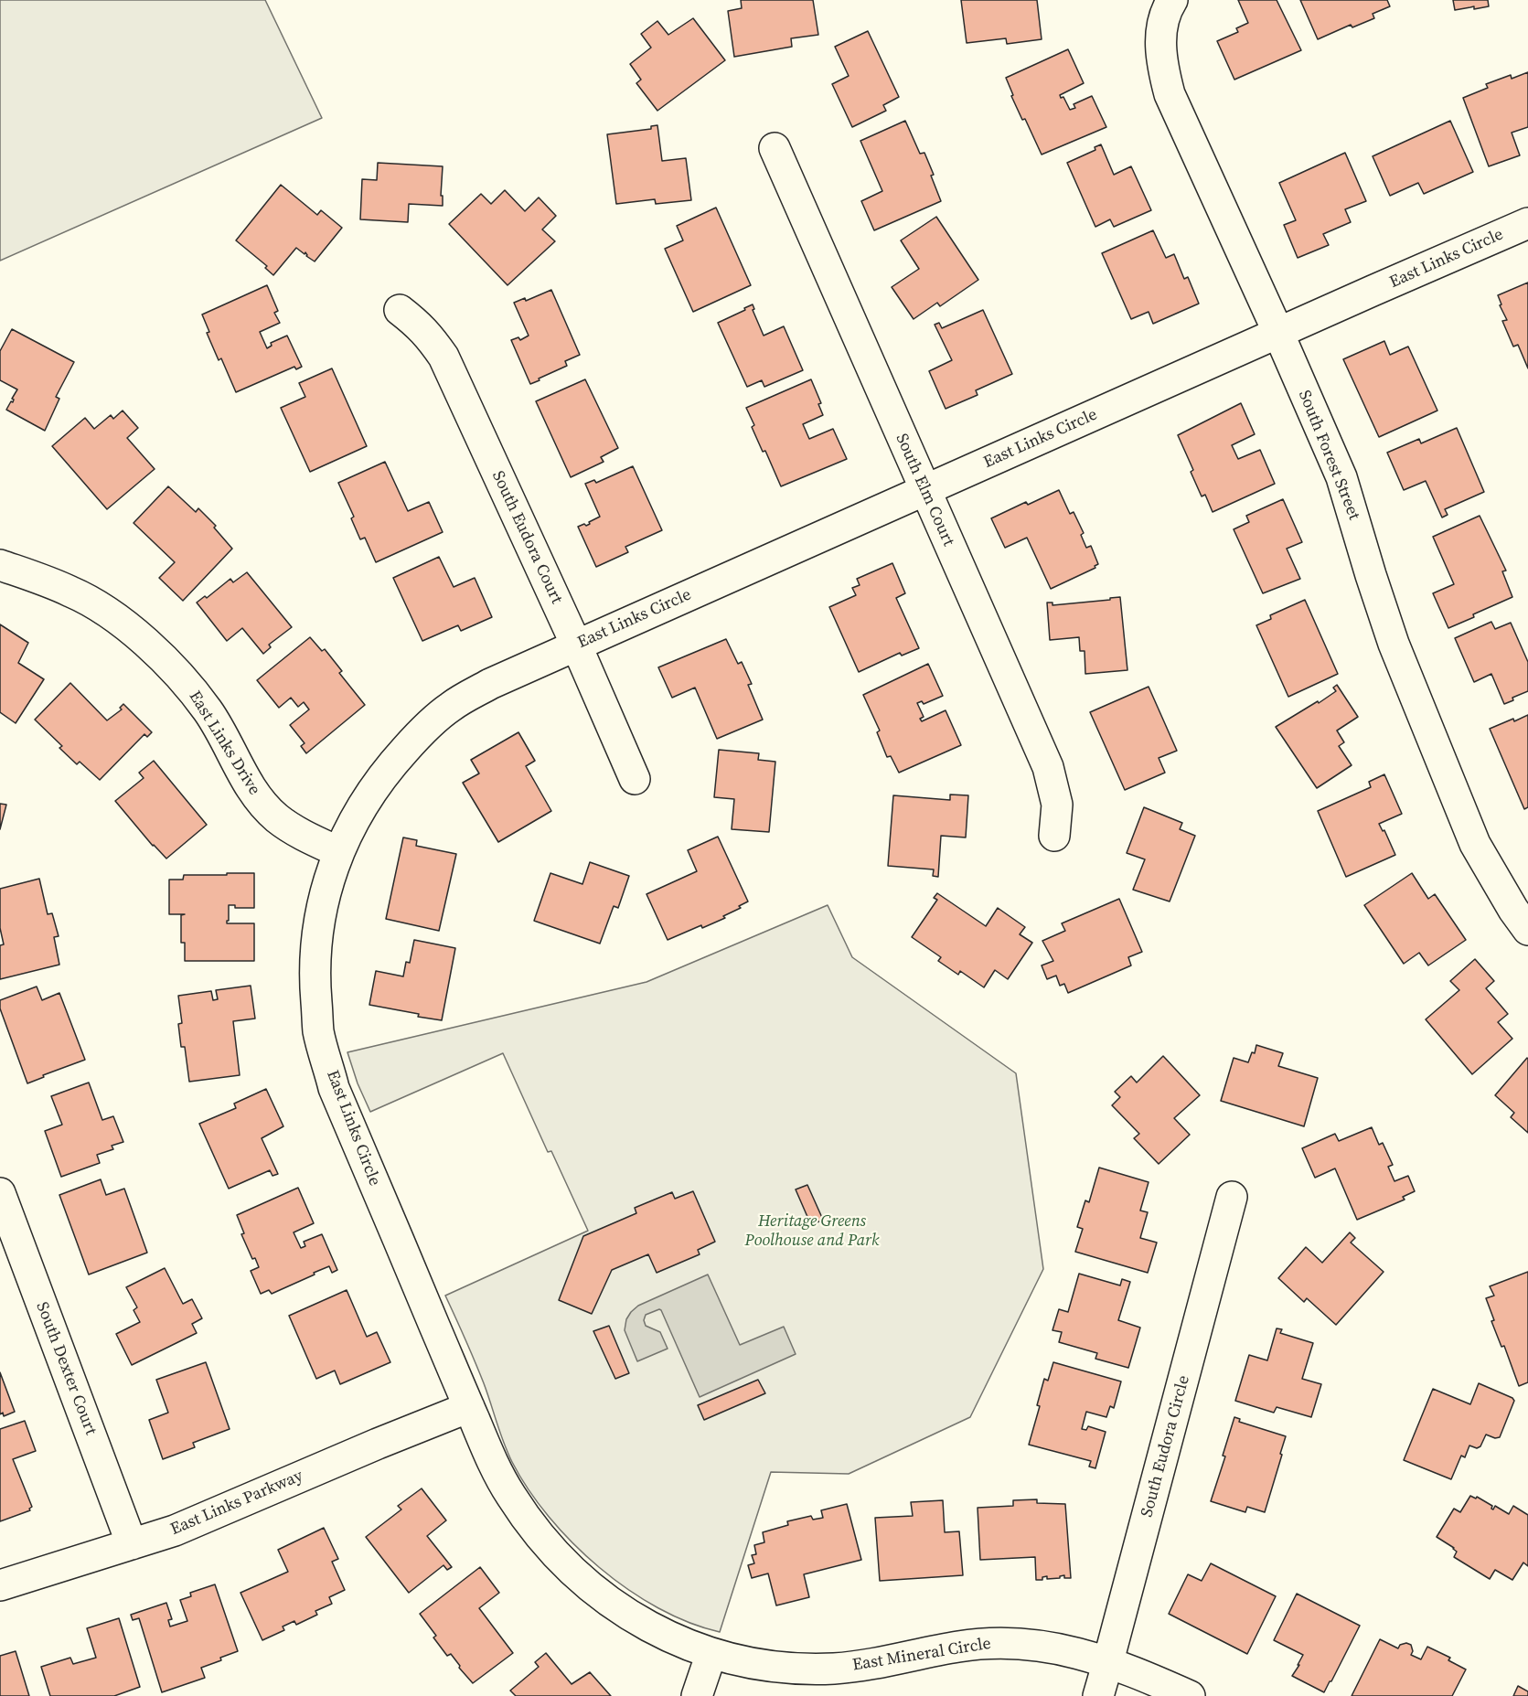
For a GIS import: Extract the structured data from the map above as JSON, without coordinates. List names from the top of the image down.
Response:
{
  "streets": {
    "street": [
      "East Links Circle",
      "South Forest Street",
      "South Elm Court",
      "South Eudora Court",
      "East Links Drive",
      "South Dexter Court",
      "South Eudora Circle",
      "East Links Parkway",
      "East Mineral Circle"
    ]
  },
  "crossings": [
    ["East Links Circle", "South Forest Street"],
    ["East Links Circle", "South Elm Court"],
    ["East Links Circle", "South Eudora Court"],
    ["East Links Circle", "East Links Drive"],
    ["East Links Circle", "East Links Parkway"],
    ["East Links Circle", "East Mineral Circle"],
    ["South Dexter Court", "East Links Parkway"],
    ["South Eudora Circle", "East Mineral Circle"],
    ["East Links Parkway", "East Mineral Circle"]
  ],
  "parks": ["Heritage Greens Poolhouse and Park"]
}
